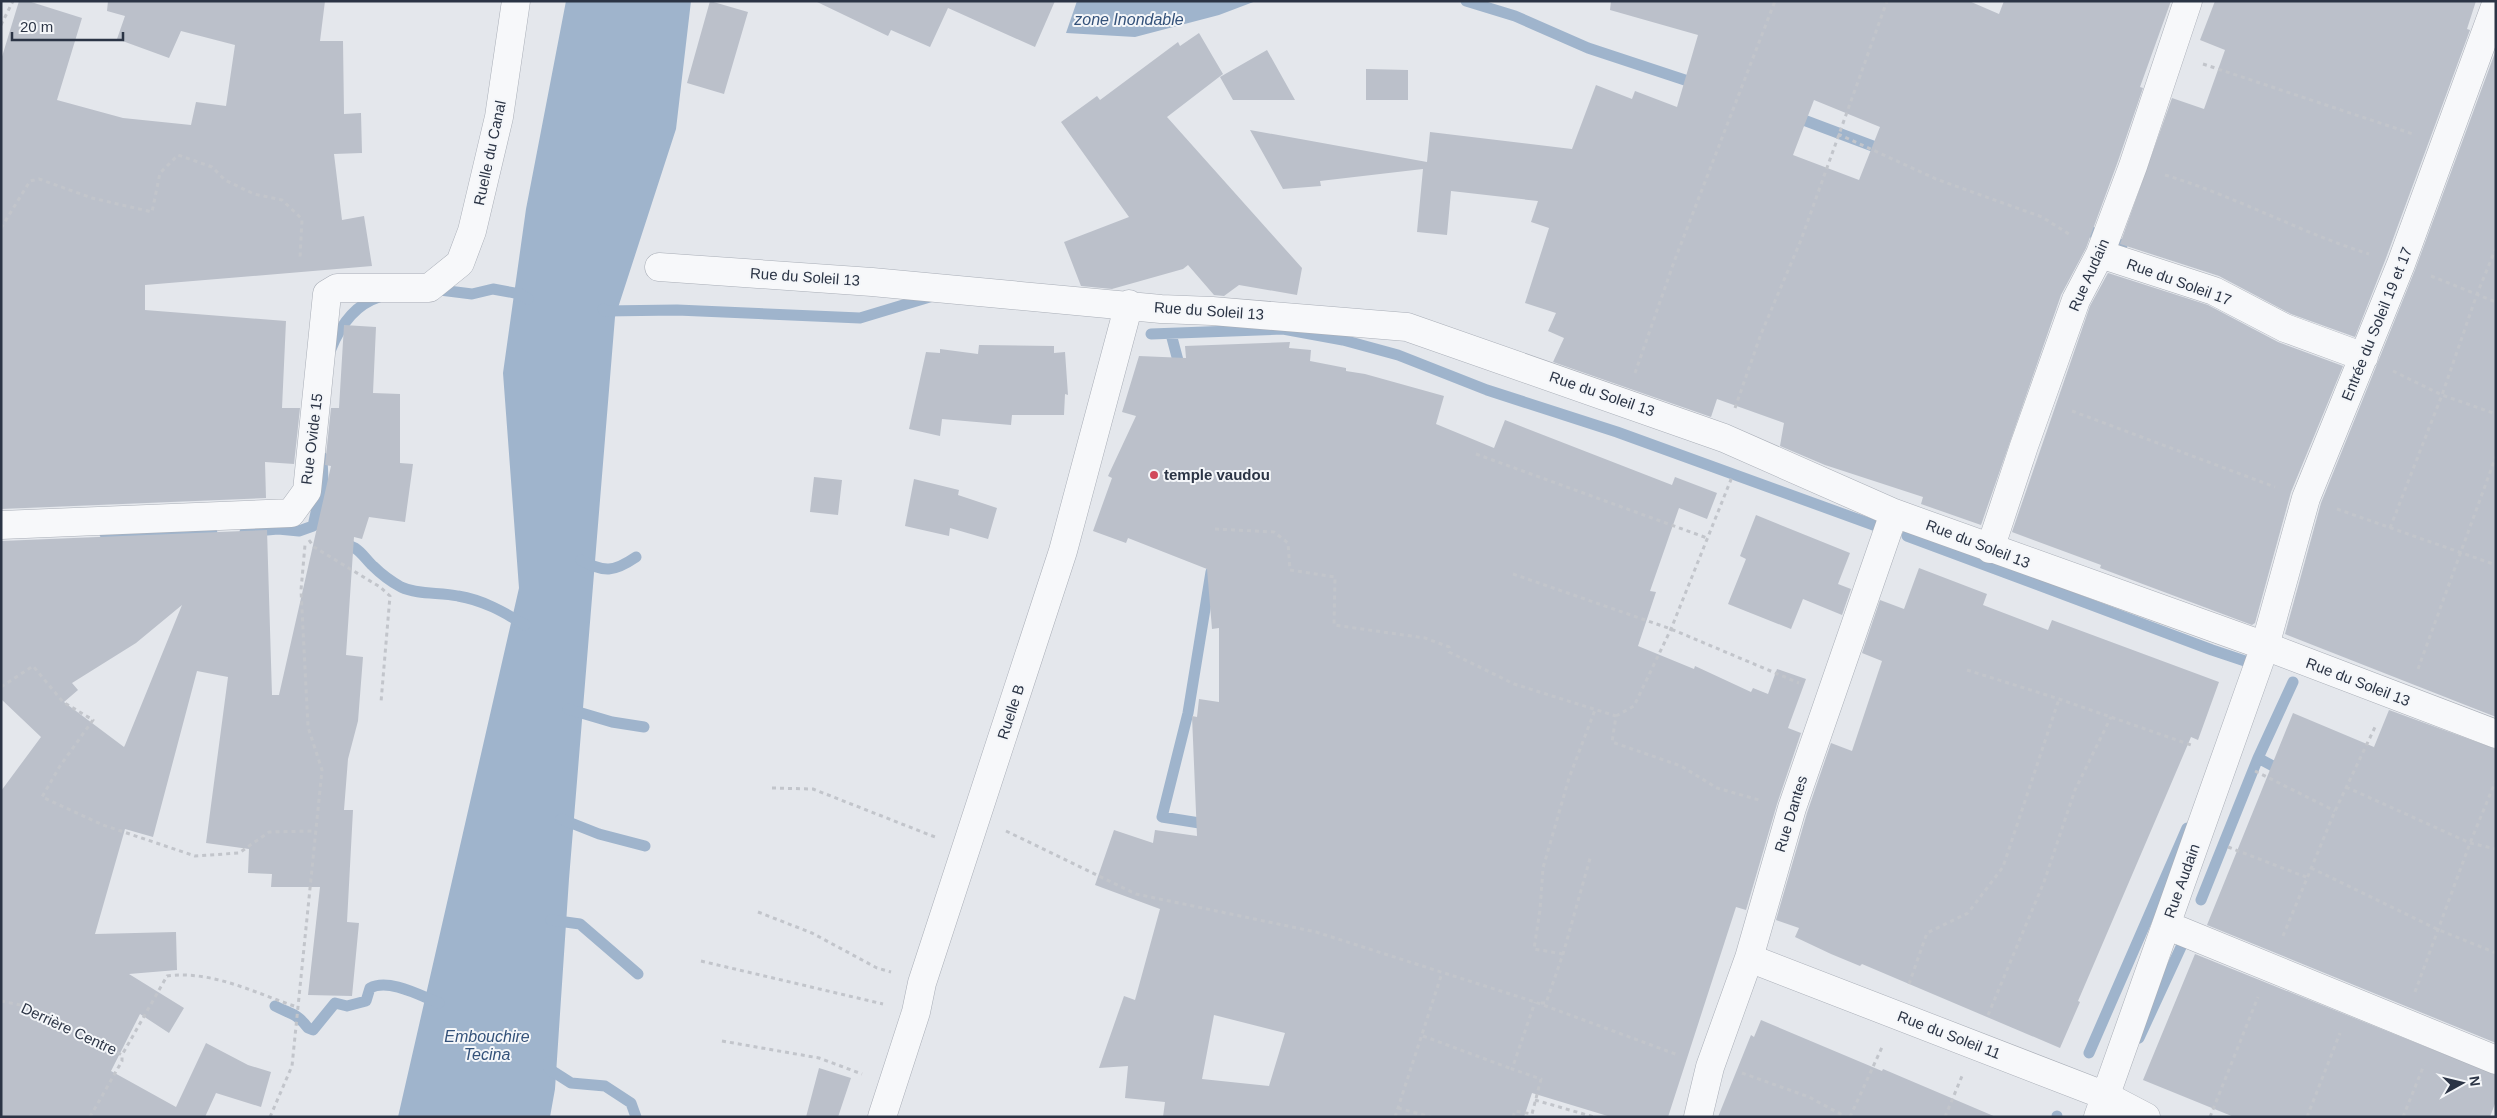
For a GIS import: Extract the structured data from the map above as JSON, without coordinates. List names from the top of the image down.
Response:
{
  "streets": {
    "street": [
      "Ruelle du Canal",
      "Rue Audain",
      "Rue du Soleil 13",
      "Rue du Soleil 17",
      "Entrée du Soleil 19 et 17",
      "Rue Ovide 15",
      "Ruelle B",
      "Rue Dantes",
      "Rue du Soleil 11"
    ],
    "path": ["Derrière Centre"]
  },
  "crossings": [
    ["Ruelle du Canal", "Rue Ovide 15"],
    ["Rue Audain", "Rue du Soleil 13"],
    ["Rue Audain", "Rue du Soleil 17"],
    ["Rue Audain", "Entrée du Soleil 19 et 17"],
    ["Rue Audain", "Rue du Soleil 11"],
    ["Rue du Soleil 13", "Entrée du Soleil 19 et 17"],
    ["Rue du Soleil 13", "Ruelle B"],
    ["Rue du Soleil 13", "Rue Dantes"],
    ["Rue du Soleil 17", "Entrée du Soleil 19 et 17"],
    ["Rue Dantes", "Rue du Soleil 11"]
  ],
  "water": ["zone Inondable", "Embouchire Tecina"],
  "places": ["temple vaudou"],
  "scale_bar": "20 m",
  "north": "right"
}
